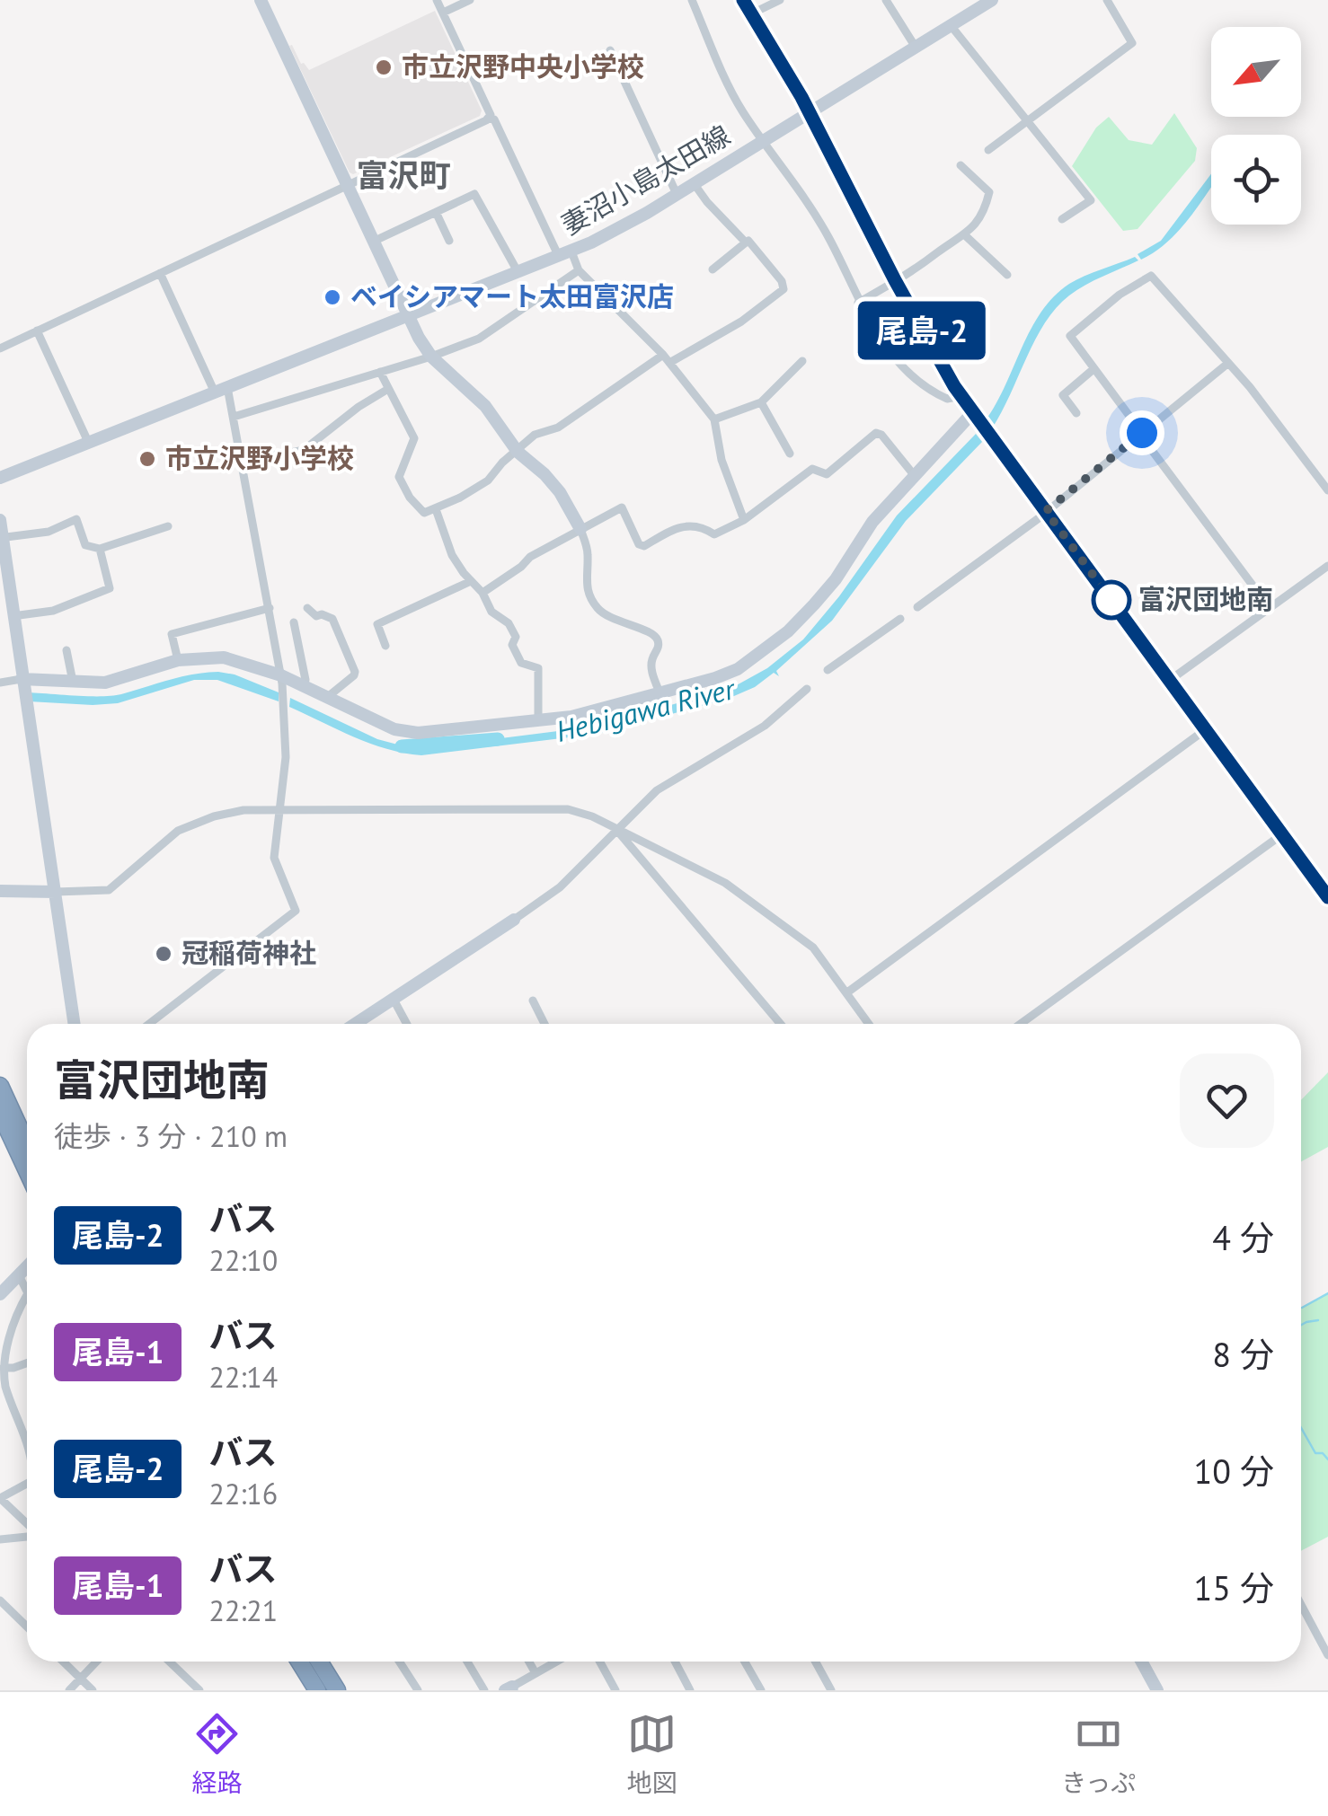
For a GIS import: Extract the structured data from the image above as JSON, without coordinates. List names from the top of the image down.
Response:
{
  "streets": {
    "street": ["妻沼小島太田線"]
  },
  "districts": ["富沢町"],
  "water": ["Hebigawa River"],
  "places": [
    "市立沢野中央小学校",
    "ベイシアマート太田富沢店",
    "市立沢野小学校",
    "富沢団地南",
    "冠稲荷神社"
  ],
  "lines": ["bus line 尾島-2"],
  "north": "bottom left",
  "page": {
    "on_map": "尾島-2",
    "heading": ["富沢団地南", "徒歩 · 3 分 · 210 m"],
    "list": [
      {
        "mark": "尾島-2",
        "name": "バス",
        "note": "22:10",
        "value": "4 分"
      },
      {
        "mark": "尾島-1",
        "name": "バス",
        "note": "22:14",
        "value": "8 分"
      },
      {
        "mark": "尾島-2",
        "name": "バス",
        "note": "22:16",
        "value": "10 分"
      },
      {
        "mark": "尾島-1",
        "name": "バス",
        "note": "22:21",
        "value": "15 分"
      }
    ],
    "tabs": ["経路", "地図", "きっぷ"]
  }
}
